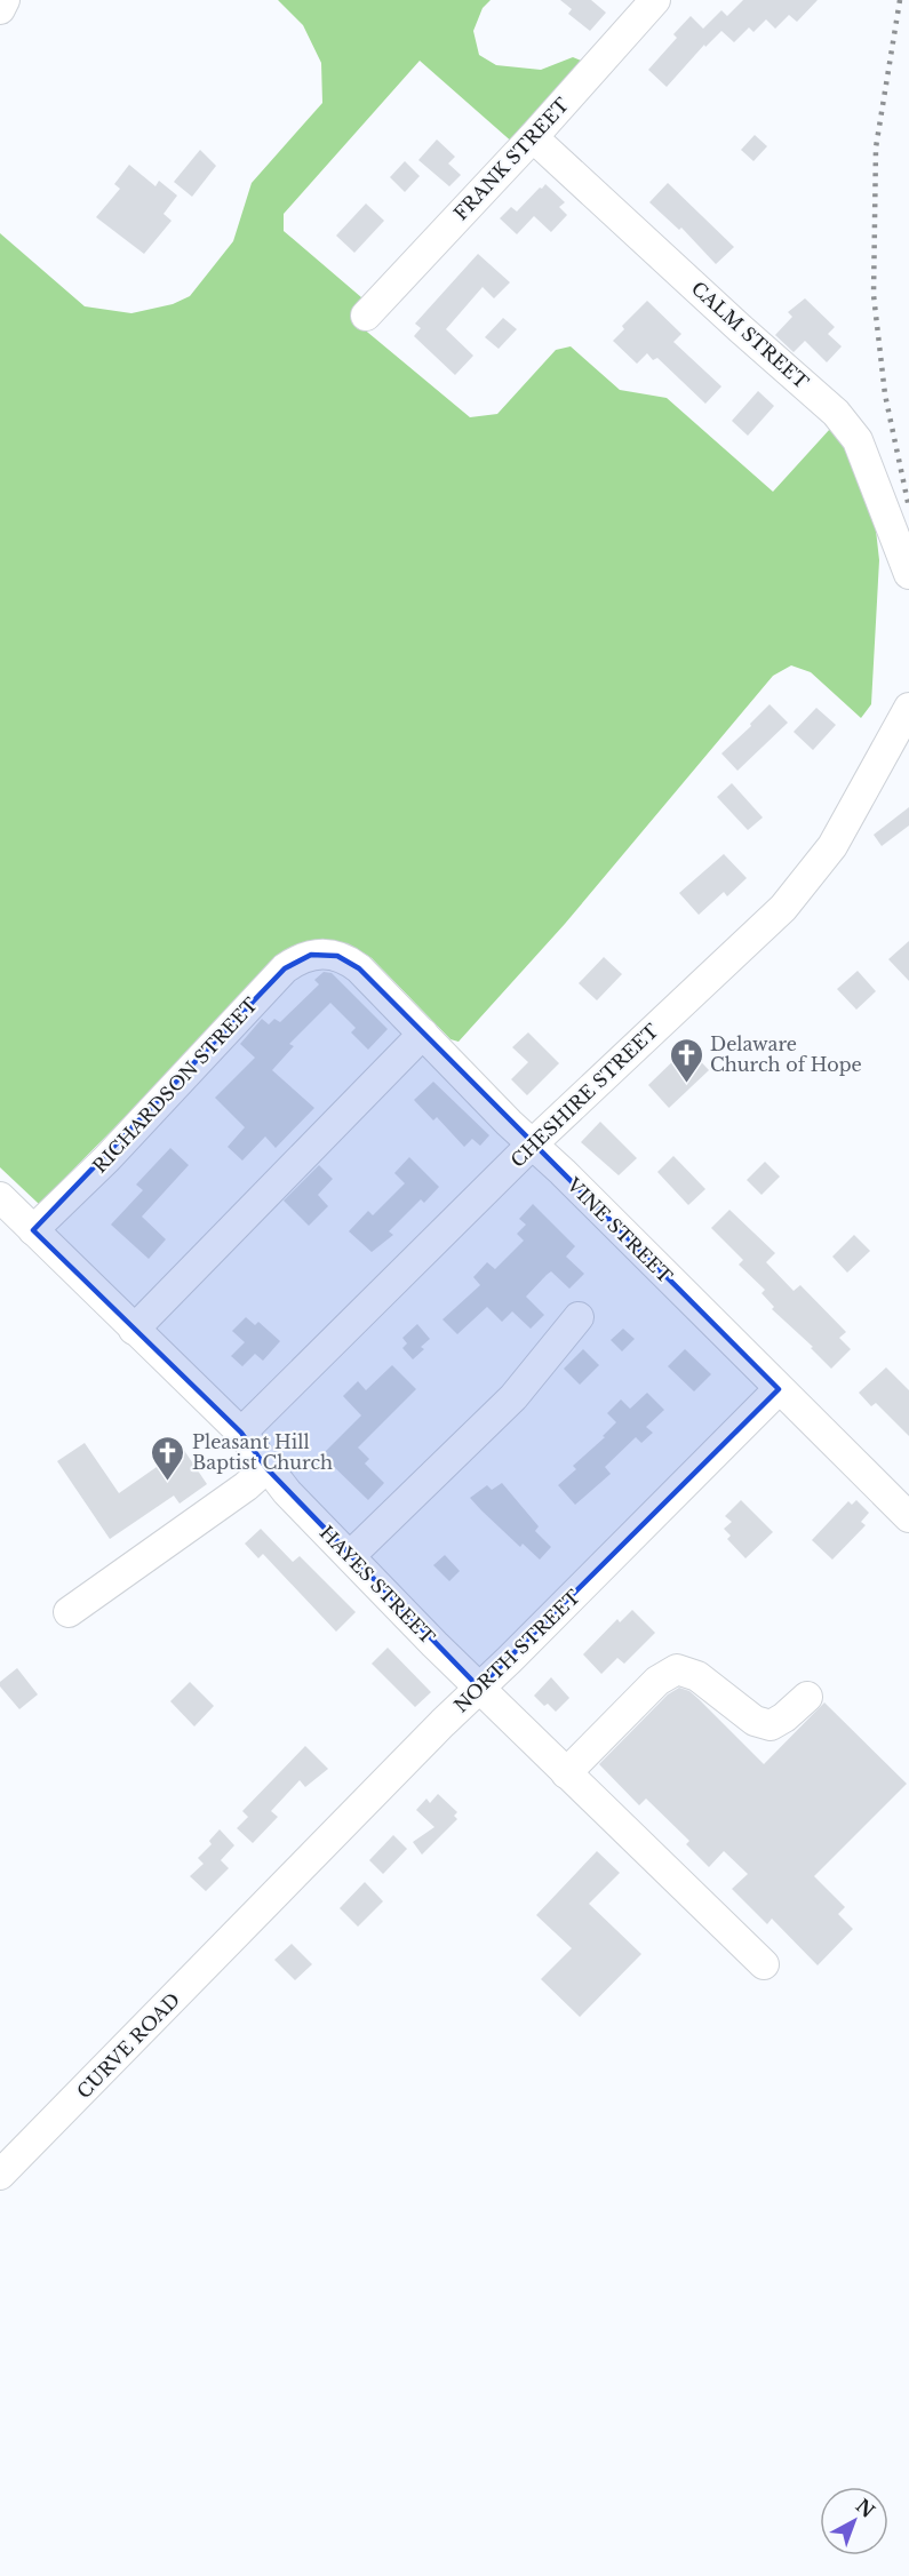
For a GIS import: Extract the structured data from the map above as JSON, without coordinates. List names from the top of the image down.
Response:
{
  "streets": {
    "street": [
      "FRANK STREET",
      "CALM STREET",
      "RICHARDSON STREET",
      "CHESHIRE STREET",
      "VINE STREET",
      "HAYES STREET",
      "NORTH STREET",
      "CURVE ROAD"
    ]
  },
  "crossings": [
    ["FRANK STREET", "CALM STREET"],
    ["RICHARDSON STREET", "VINE STREET"],
    ["RICHARDSON STREET", "HAYES STREET"],
    ["CHESHIRE STREET", "VINE STREET"],
    ["CHESHIRE STREET", "HAYES STREET"],
    ["VINE STREET", "NORTH STREET"],
    ["HAYES STREET", "NORTH STREET"],
    ["NORTH STREET", "CURVE ROAD"]
  ],
  "places": {
    "church": ["Delaware Church of Hope", "Pleasant Hill Baptist Church"]
  },
  "north": "top right"
}
